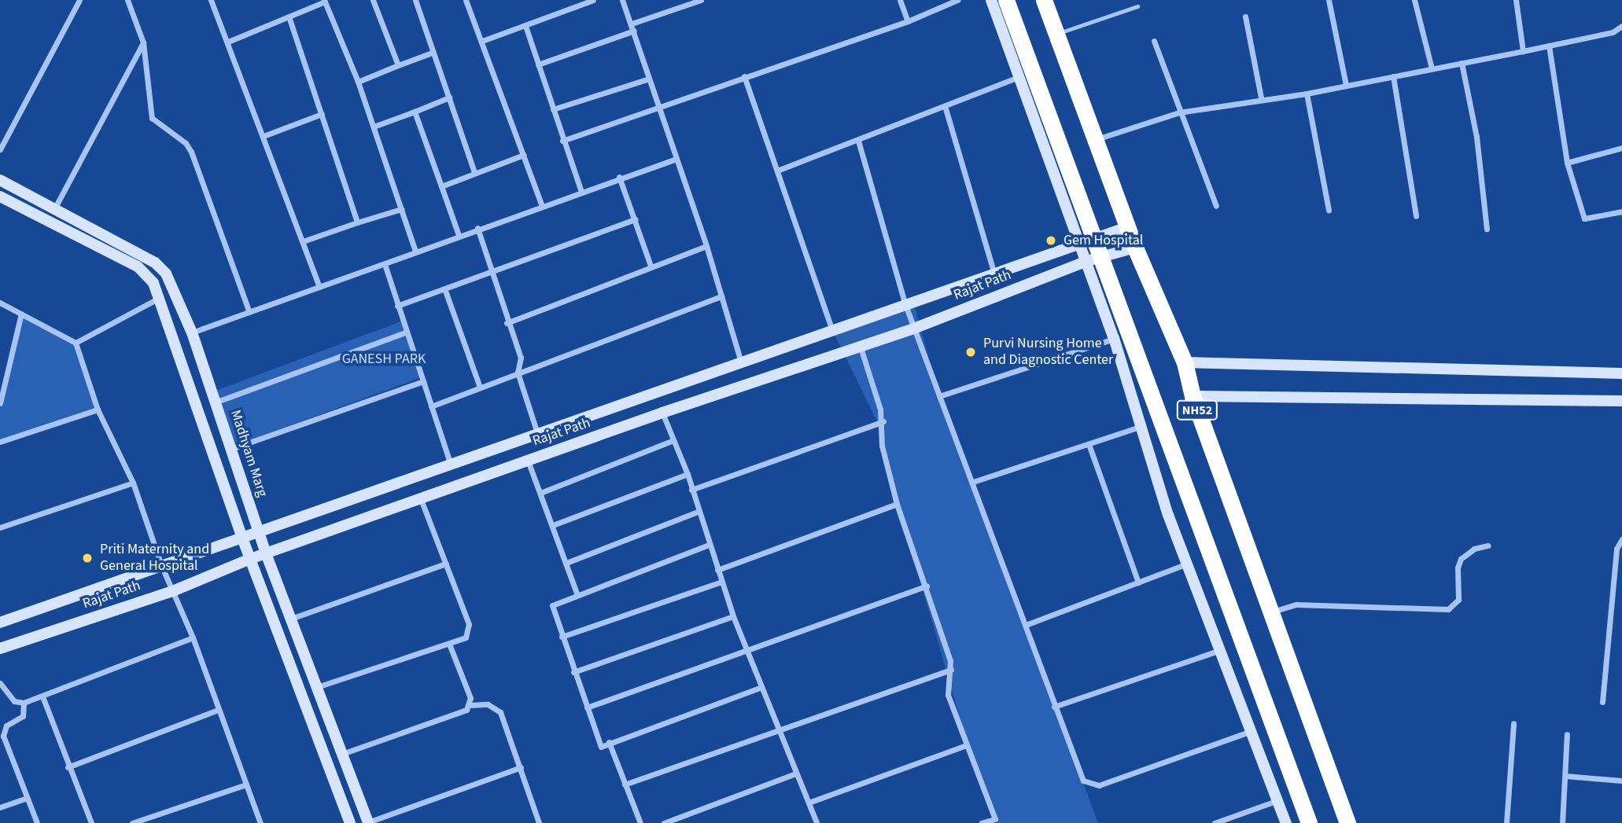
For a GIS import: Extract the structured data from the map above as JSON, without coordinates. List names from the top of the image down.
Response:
{
  "streets": {
    "highway": ["NH52"],
    "street": ["Rajat Path", "Madhyam Marg"]
  },
  "crossings": [
    ["Rajat Path", "NH52"],
    ["Rajat Path", "Madhyam Marg"]
  ],
  "parks": ["GANESH PARK"],
  "places": ["Gem Hospital", "Purvi Nursing Home and Diagnostic Center", "Priti Maternity and General Hospital"]
}
